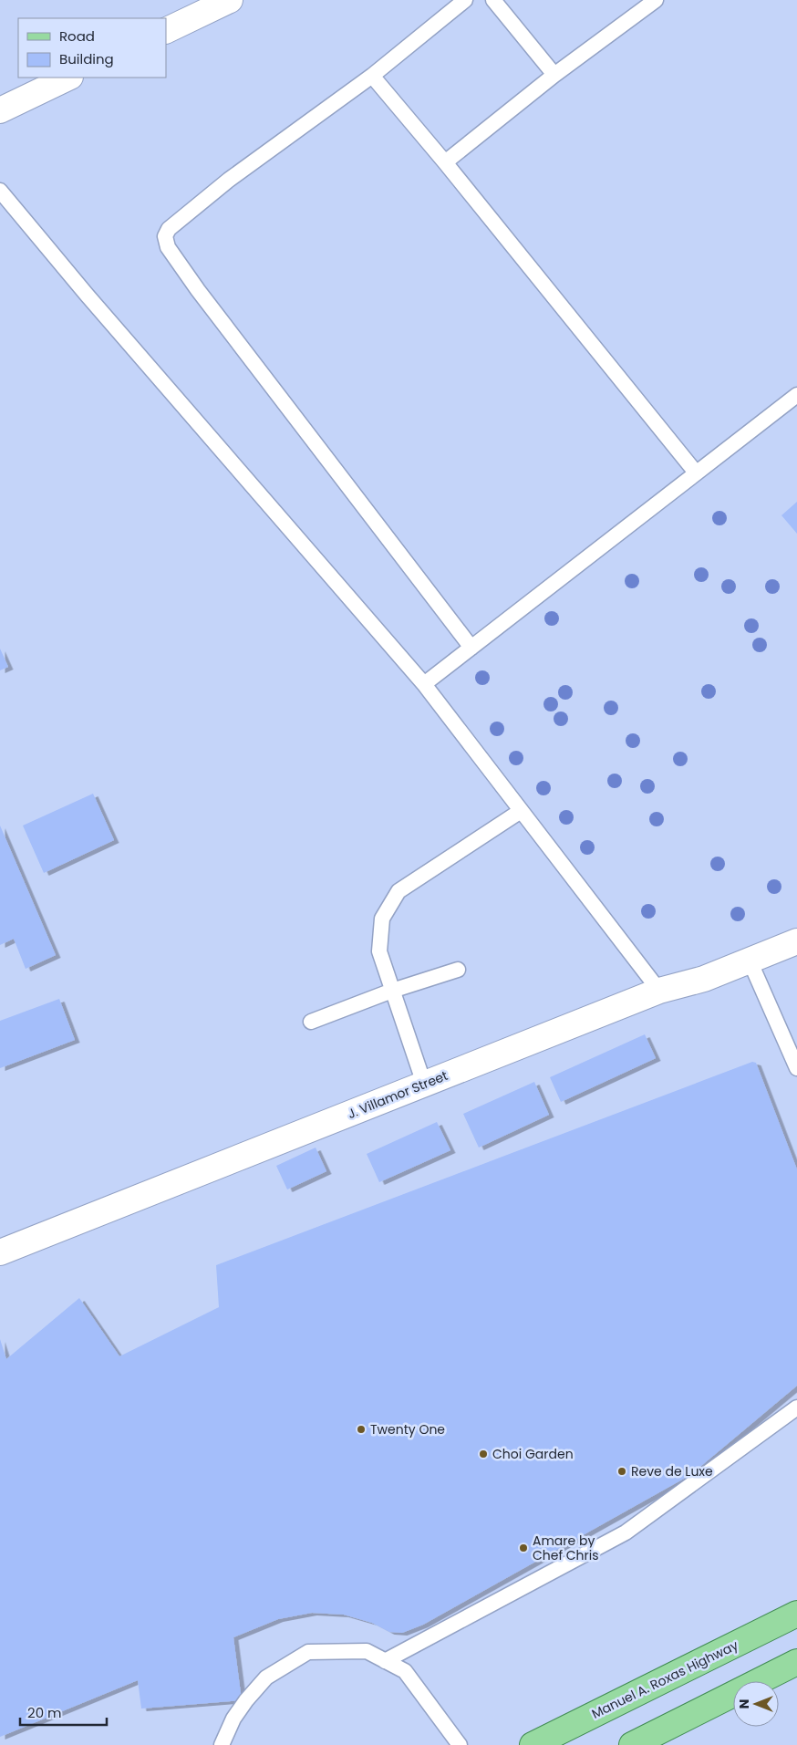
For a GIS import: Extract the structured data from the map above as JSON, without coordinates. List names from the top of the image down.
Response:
{
  "streets": {
    "main road": ["Manuel A. Roxas Highway"],
    "street": ["J. Villamor Street"]
  },
  "places": [
    "Twenty One",
    "Choi Garden",
    "Reve de Luxe",
    "Amare by Chef Chris"
  ],
  "legend": ["Road", "Building"],
  "scale_bar": "20 m",
  "north": "left"
}
